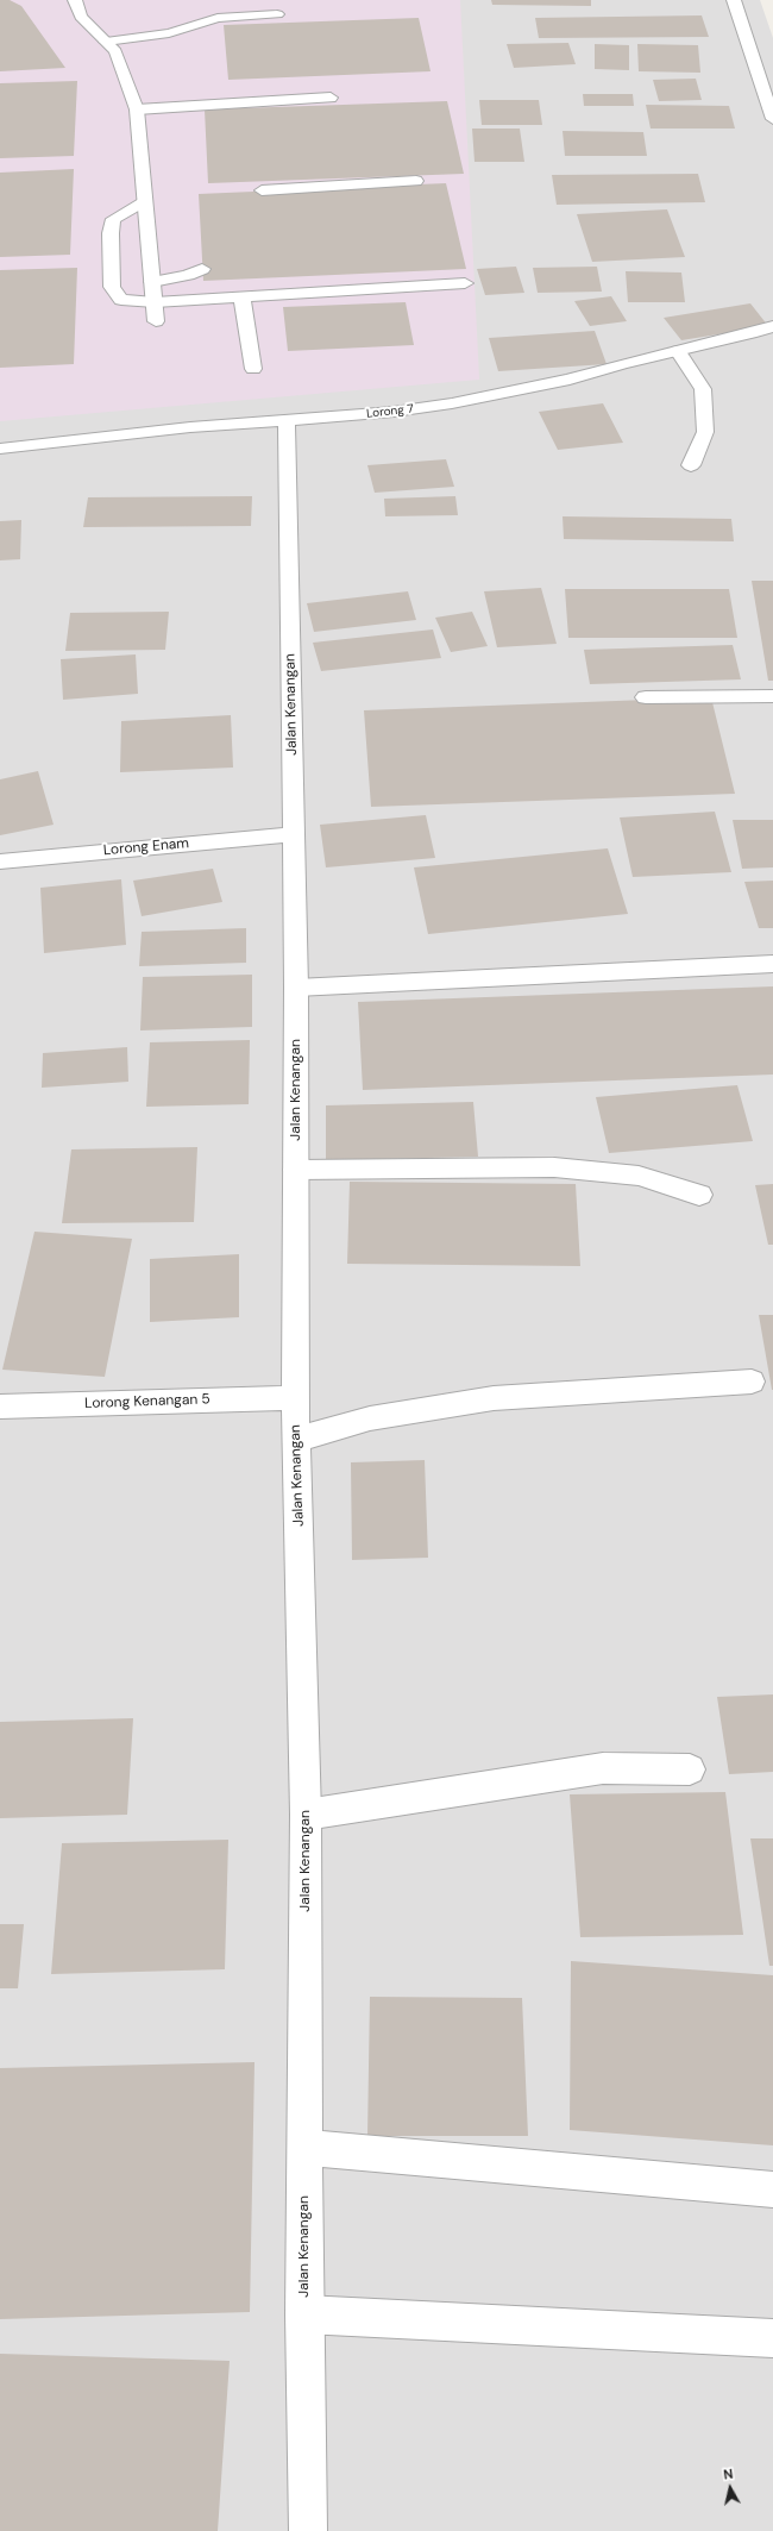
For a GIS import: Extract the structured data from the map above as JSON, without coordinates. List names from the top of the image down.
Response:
{
  "streets": {
    "street": [
      "Lorong 7",
      "Jalan Kenangan",
      "Lorong Enam",
      "Lorong Kenangan 5"
    ]
  },
  "crossings": [
    ["Lorong 7", "Jalan Kenangan"],
    ["Jalan Kenangan", "Lorong Enam"],
    ["Jalan Kenangan", "Lorong Kenangan 5"]
  ],
  "north": "top"
}
